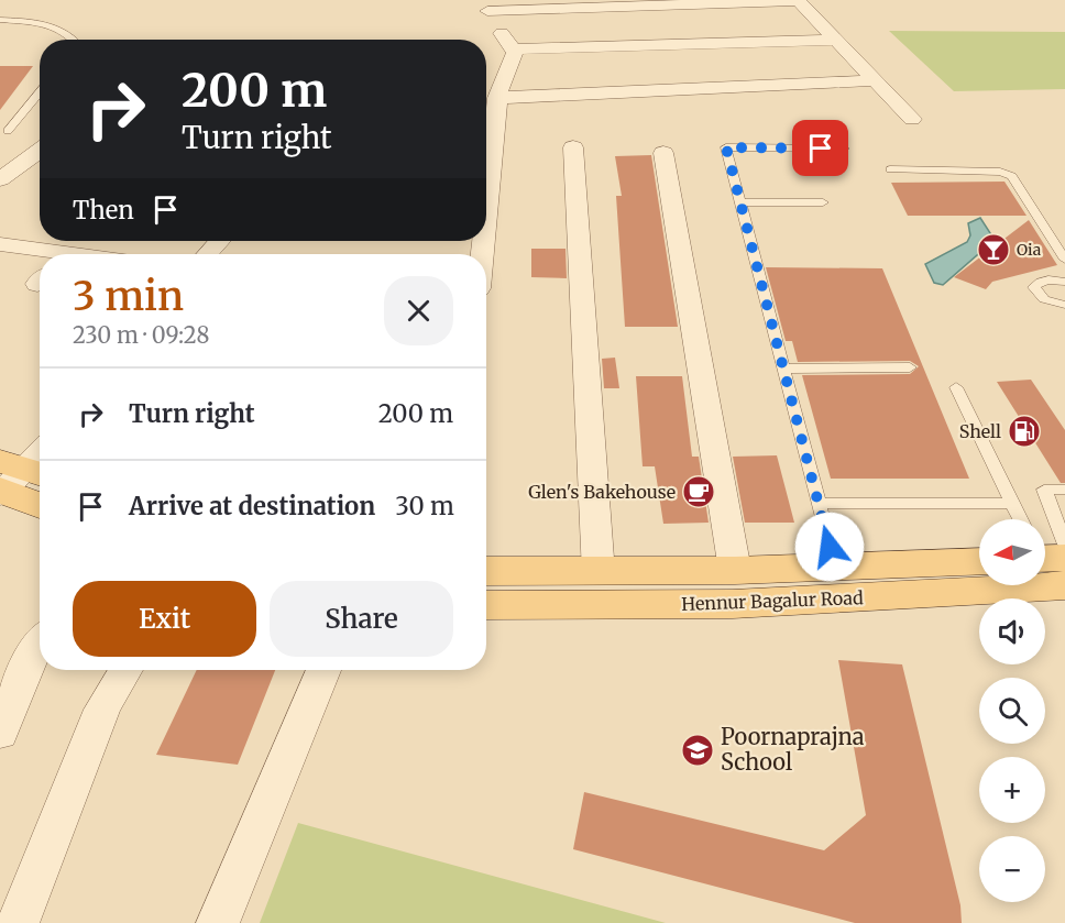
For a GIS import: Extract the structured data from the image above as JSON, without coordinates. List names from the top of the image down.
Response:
{
  "streets": {
    "main road": ["Hennur Bagalur Road"]
  },
  "places": {
    "bar": ["Oia"],
    "fuel station": ["Shell"],
    "cafe": ["Glen's Bakehouse"],
    "school or university": ["Poornaprajna School"]
  },
  "north": "left",
  "page": {
    "turn": ["200 m", "Turn right"],
    "then": "Then",
    "heading": ["3 min", "230 m · 09:28"],
    "list": [
      {
        "name": "Turn right",
        "value": "200 m"
      },
      {
        "name": "Arrive at destination",
        "value": "30 m"
      }
    ],
    "map_buttons": ["+", "−"],
    "buttons": ["Exit", "Share"]
  }
}
